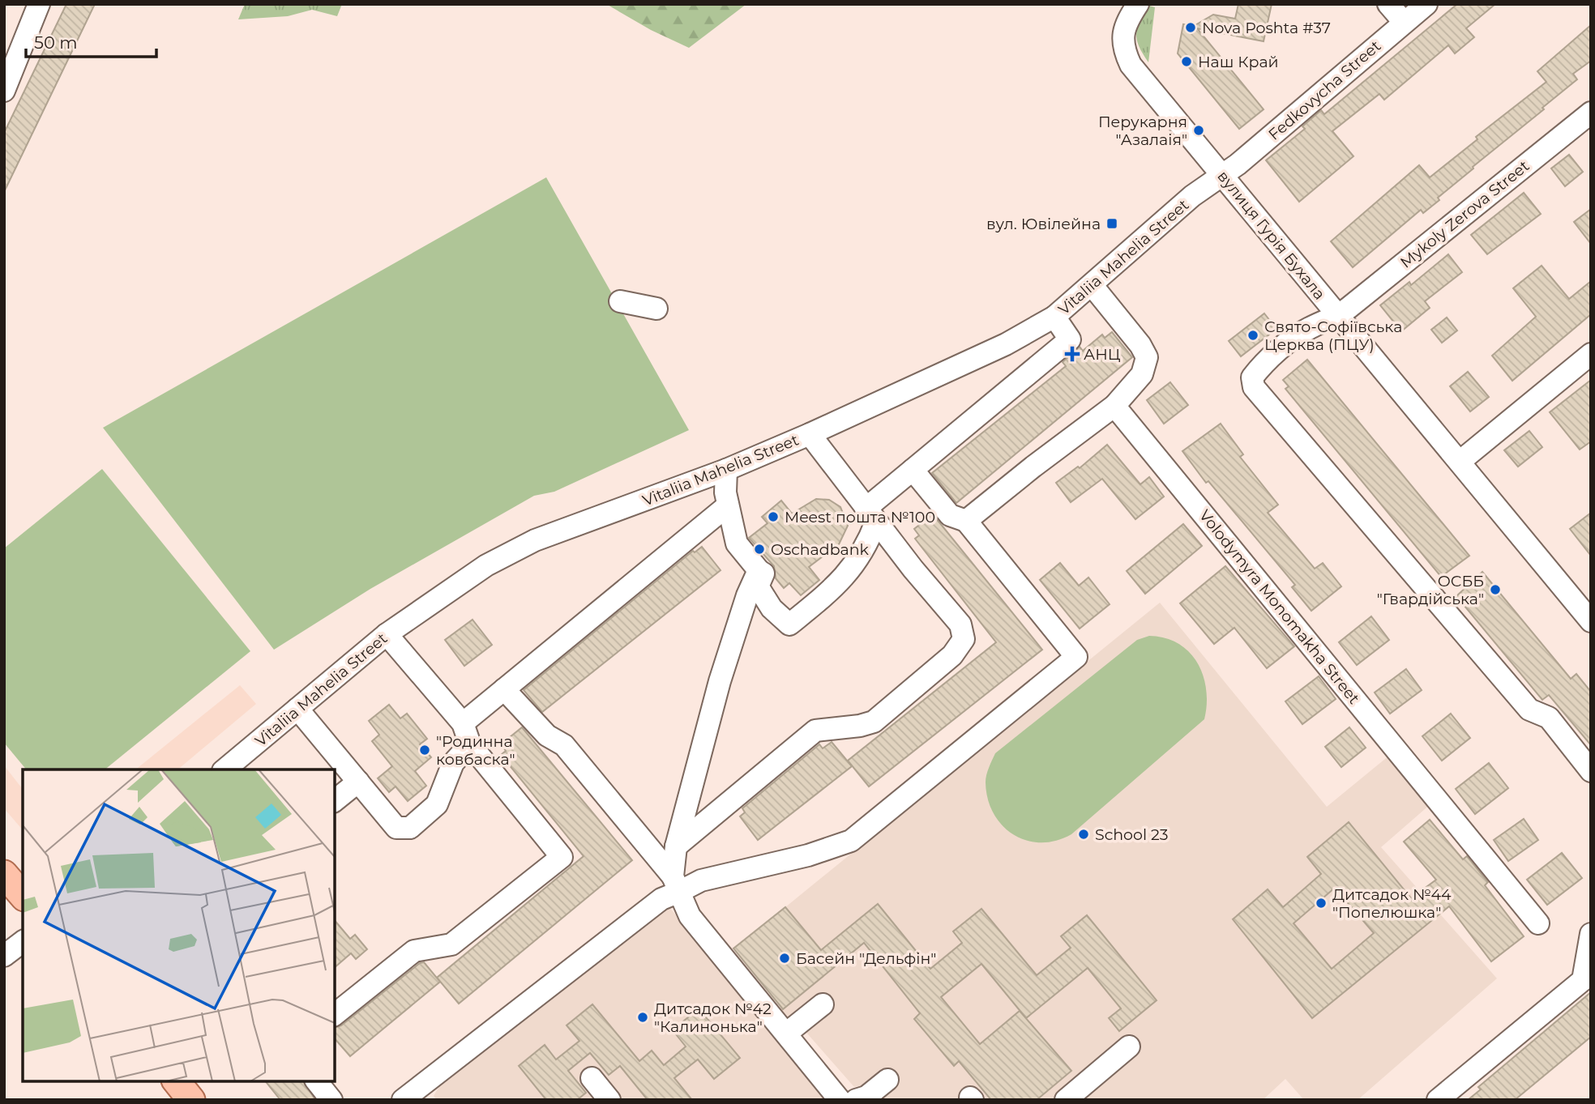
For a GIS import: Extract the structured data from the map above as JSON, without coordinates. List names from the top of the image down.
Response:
{
  "streets": {
    "street": [
      "Fedkovycha Street",
      "Mykoly Zerova Street",
      "вулиця Гурія Бухала",
      "Vitaliia Mahelia Street",
      "Volodymyra Monomakha Street"
    ]
  },
  "crossings": [
    ["Fedkovycha Street", "вулиця Гурія Бухала"],
    ["Fedkovycha Street", "Vitaliia Mahelia Street"],
    ["Mykoly Zerova Street", "вулиця Гурія Бухала"],
    ["вулиця Гурія Бухала", "Vitaliia Mahelia Street"]
  ],
  "places": {
    "other": [
      "Nova Poshta #37",
      "Наш Край",
      "Перукарня \"Азалаія\"",
      "Свято-Софіївська Церква (ПЦУ)",
      "Meest пошта №100",
      "Oschadbank",
      "ОСББ \"Гвардійська\"",
      "\"Родинна ковбаска\"",
      "School 23",
      "Дитсадок №44 \"Попелюшка\"",
      "Басейн \"Дельфін\"",
      "Дитсадок №42 \"Калинонька\""
    ],
    "transit": ["вул. Ювілейна"],
    "health": ["АНЦ"]
  },
  "scale_bar": "50 m"
}
